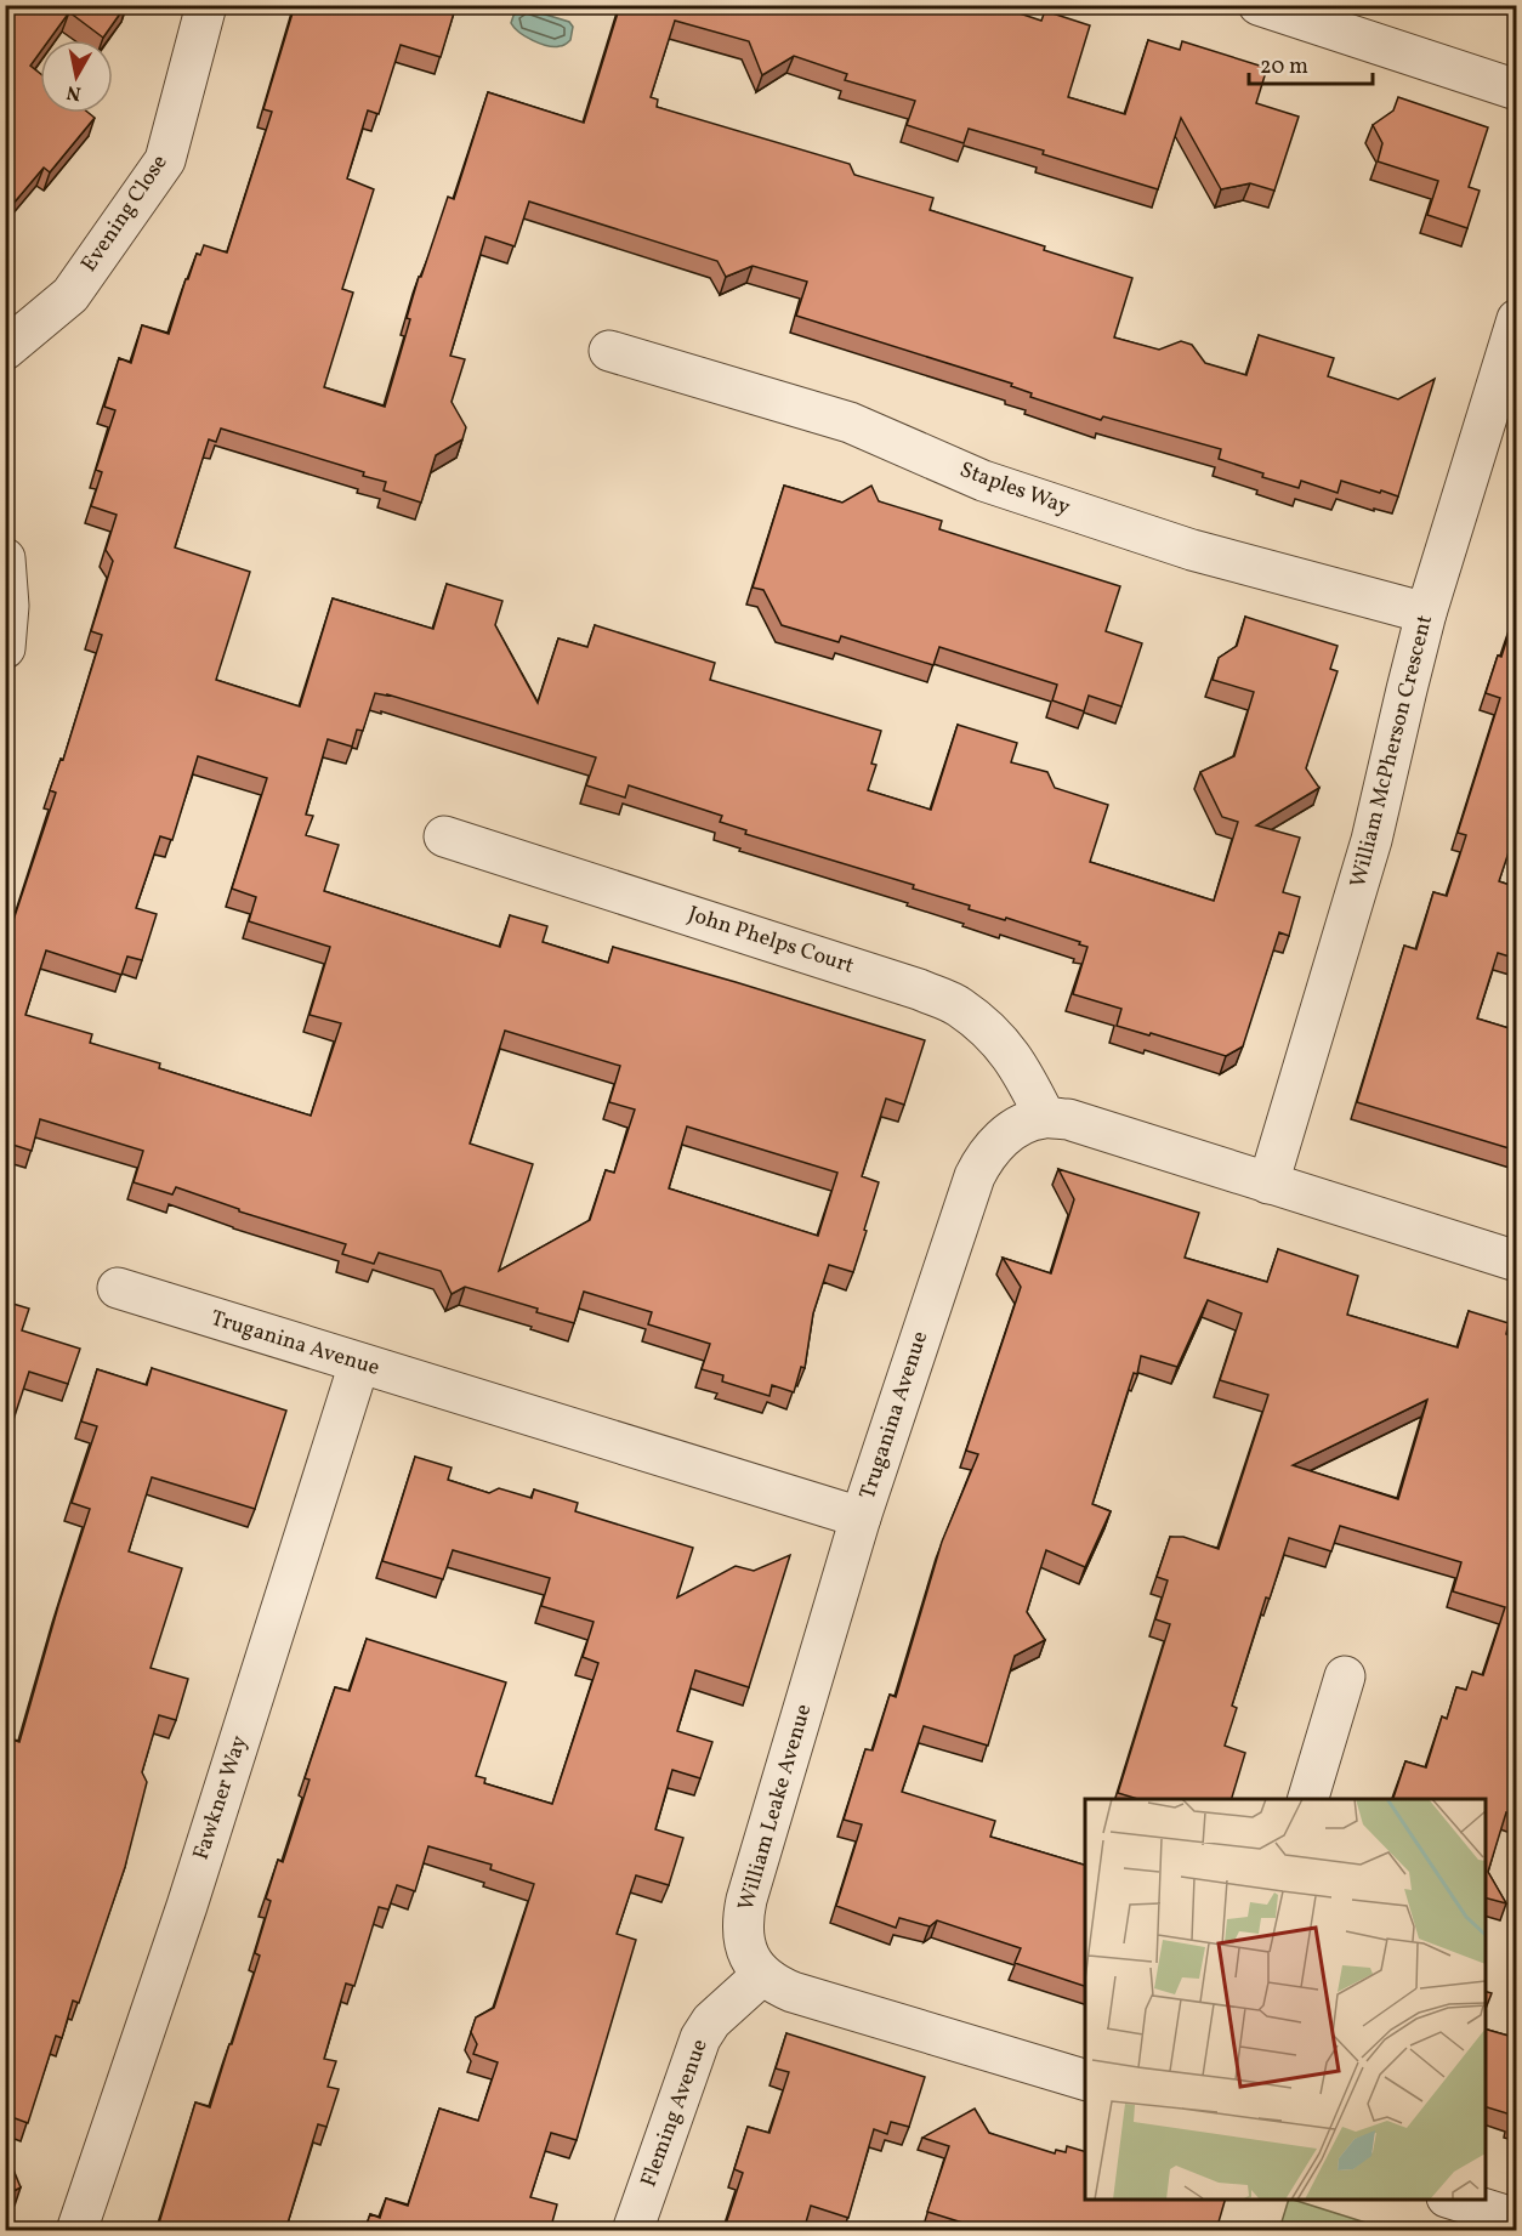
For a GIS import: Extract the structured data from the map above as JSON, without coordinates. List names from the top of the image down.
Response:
{
  "streets": {
    "street": [
      "Evening Close",
      "Staples Way",
      "William McPherson Crescent",
      "John Phelps Court",
      "Truganina Avenue",
      "Fawkner Way",
      "William Leake Avenue",
      "Fleming Avenue"
    ]
  },
  "crossings": [
    ["Staples Way", "William McPherson Crescent"],
    ["John Phelps Court", "Truganina Avenue"],
    ["Truganina Avenue", "Fawkner Way"],
    ["Truganina Avenue", "William Leake Avenue"],
    ["William Leake Avenue", "Fleming Avenue"]
  ],
  "scale_bar": "20 m",
  "north": "bottom"
}
